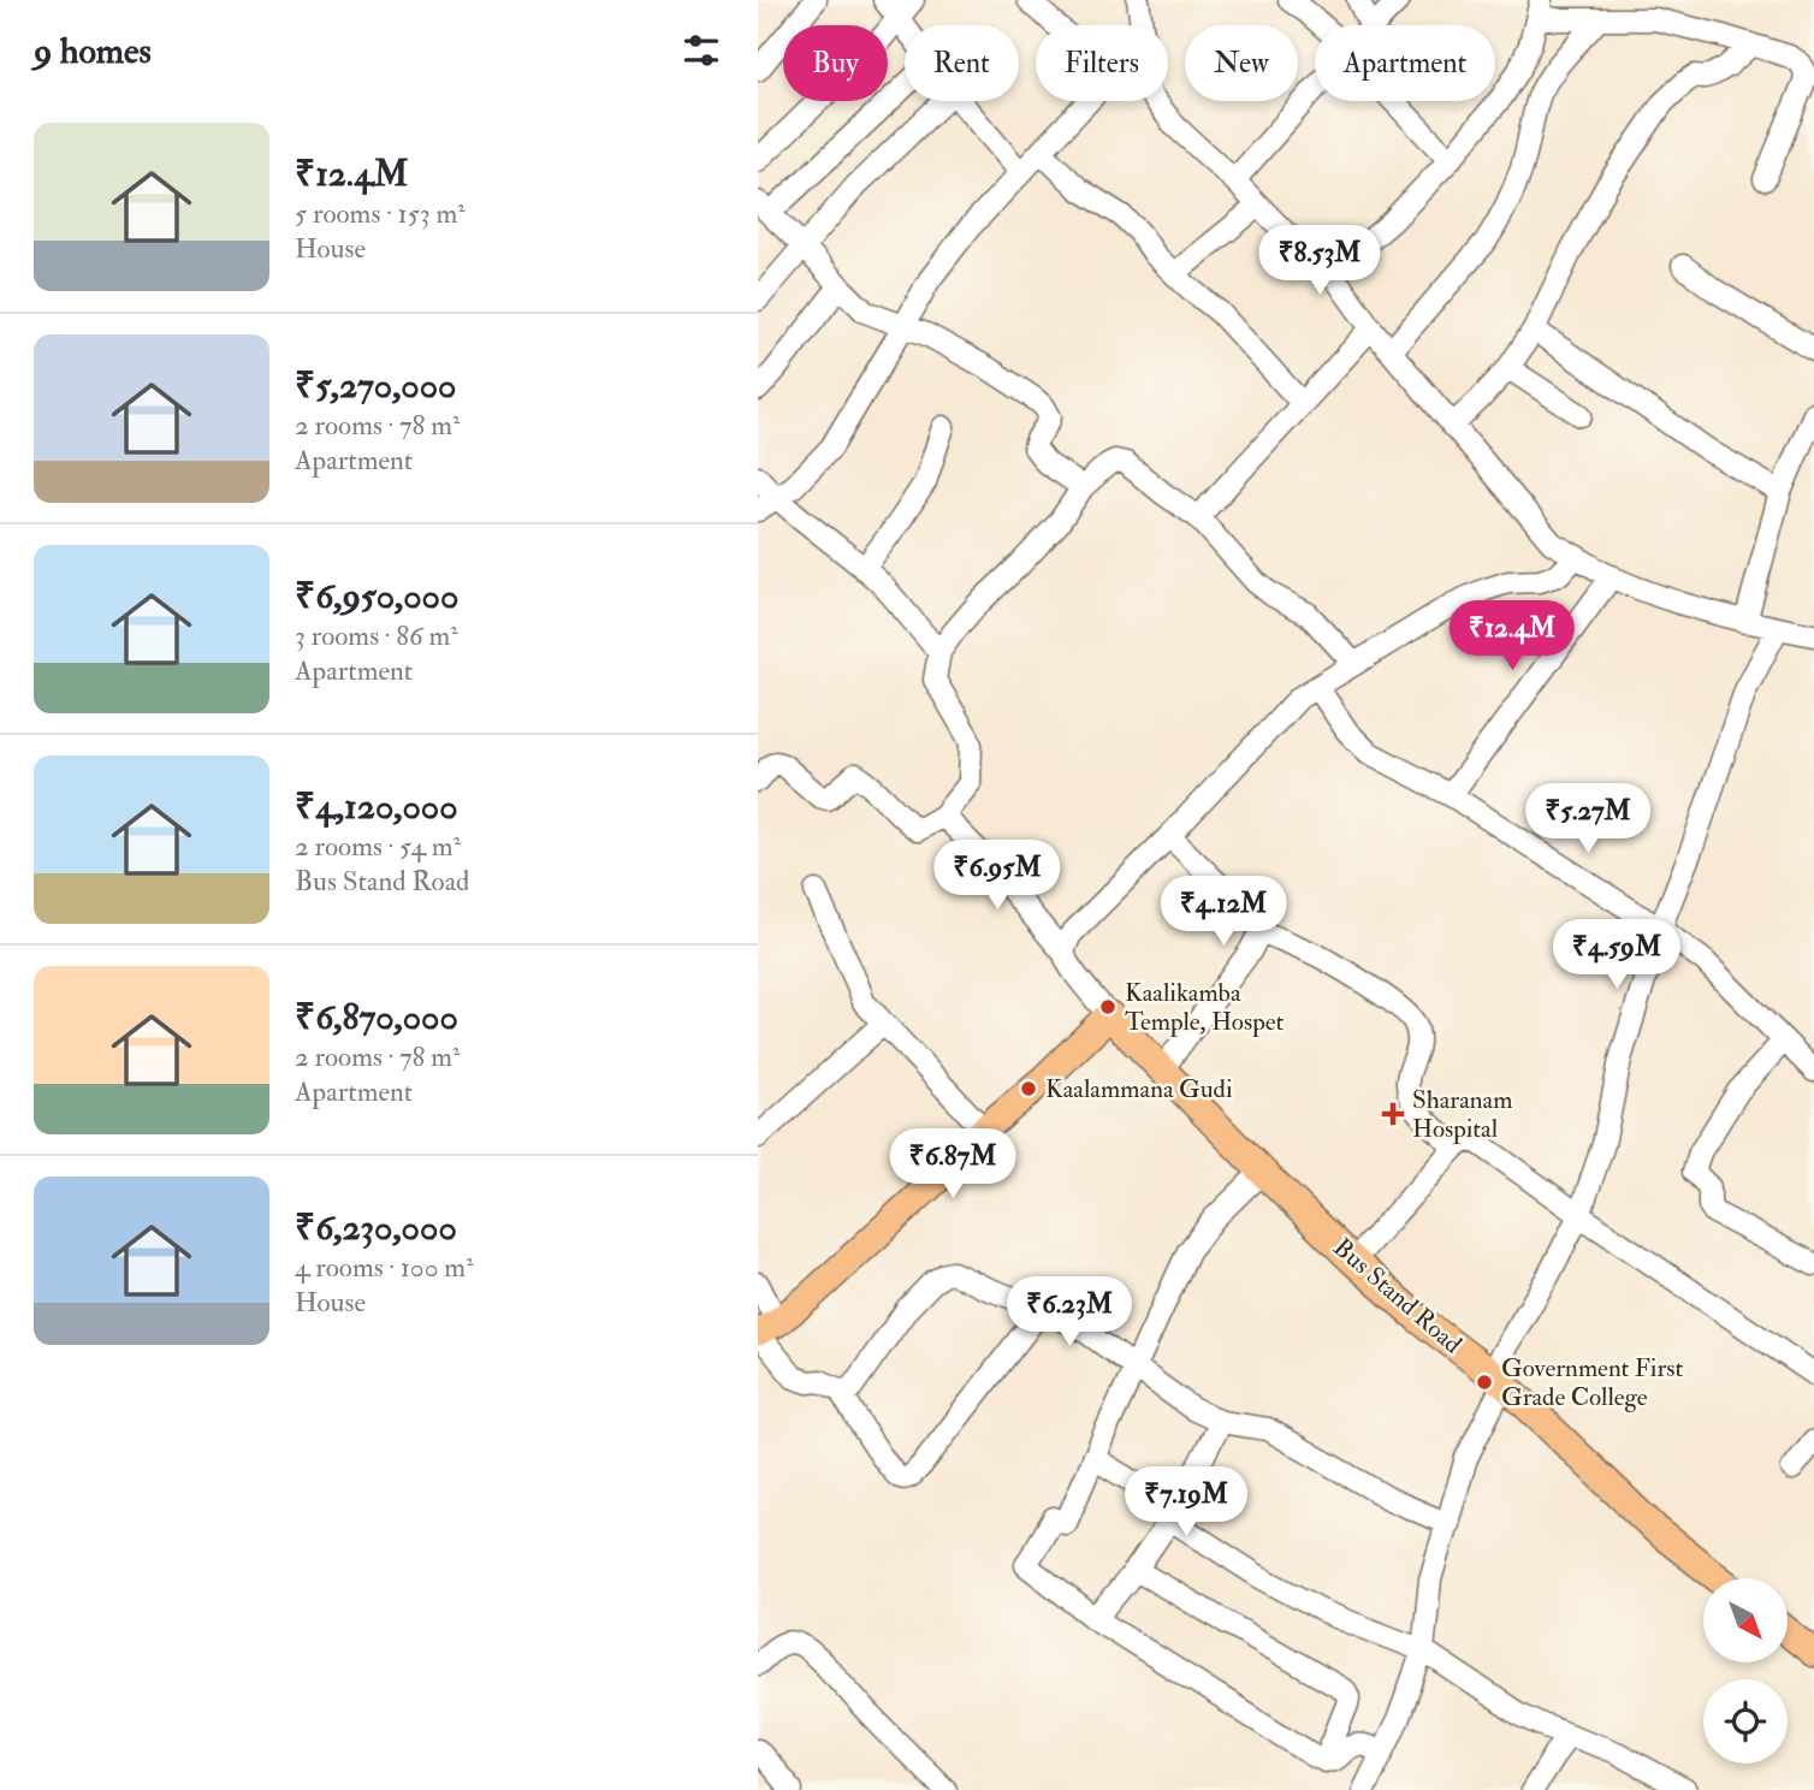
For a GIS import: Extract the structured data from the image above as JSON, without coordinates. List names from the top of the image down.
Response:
{
  "streets": {
    "main road": ["Bus Stand Road"]
  },
  "places": {
    "other": ["Kaalikamba Temple, Hospet", "Kaalammana Gudi", "Government First Grade College"],
    "health": ["Sharanam Hospital"]
  },
  "north": "bottom right",
  "page": {
    "heading": "9 homes",
    "chip": [
      "Buy",
      "Rent",
      "Filters",
      "New",
      "Apartment"
    ],
    "list": [
      {
        "name": "₹12.4M",
        "note": "5 rooms · 153 m² · House"
      },
      {
        "name": "₹5,270,000",
        "note": "2 rooms · 78 m² · Apartment"
      },
      {
        "name": "₹6,950,000",
        "note": "3 rooms · 86 m² · Apartment"
      },
      {
        "name": "₹4,120,000",
        "note": "2 rooms · 54 m² · Bus Stand Road"
      },
      {
        "name": "₹6,870,000",
        "note": "2 rooms · 78 m² · Apartment"
      },
      {
        "name": "₹6,230,000",
        "note": "4 rooms · 100 m² · House"
      }
    ],
    "price": [
      "₹8.53M",
      "₹12.4M",
      "₹5.27M",
      "₹6.95M",
      "₹4.12M",
      "₹4.59M",
      "₹6.87M",
      "₹6.23M",
      "₹7.19M"
    ]
  }
}
